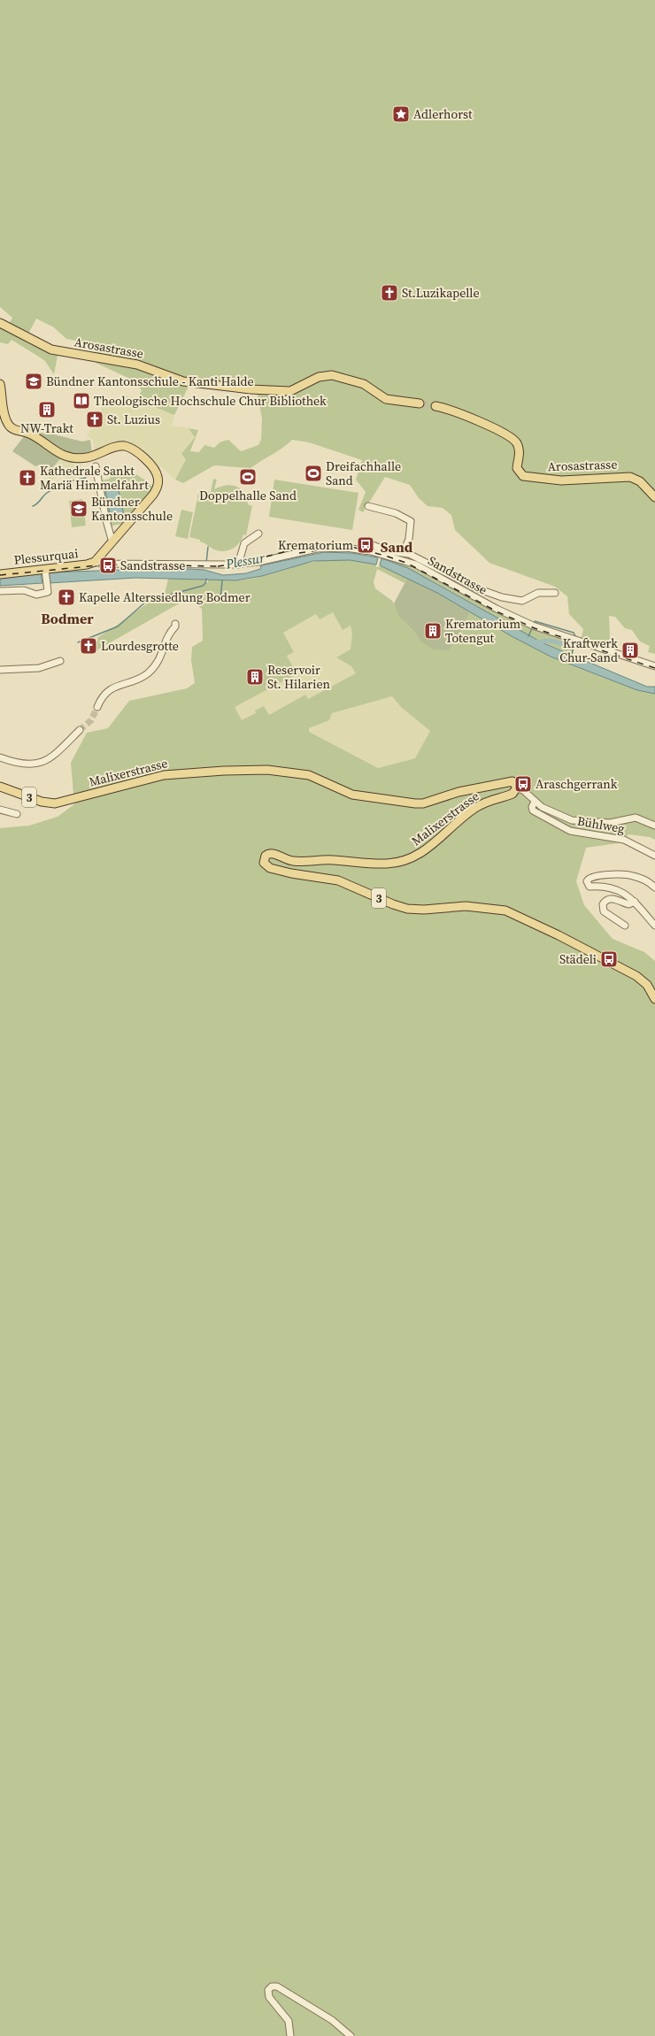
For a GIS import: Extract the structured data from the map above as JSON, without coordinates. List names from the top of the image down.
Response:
{
  "streets": {
    "main road": [
      "Arosastrasse",
      "Plessurquai",
      "Malixerstrasse",
      "3"
    ],
    "street": ["Sandstrasse", "Bühlweg"]
  },
  "crossings": [
    ["Plessurquai", "Sandstrasse"]
  ],
  "districts": ["Sand", "Bodmer"],
  "water": ["Plessur"],
  "places": {
    "place": ["Adlerhorst"],
    "church": [
      "St.Luzikapelle",
      "St. Luzius",
      "Kathedrale Sankt Mariä Himmelfahrt",
      "Kapelle Alterssiedlung Bodmer",
      "Lourdesgrotte"
    ],
    "school or university": ["Bündner Kantonsschule - Kanti Halde", "Bündner Kantonsschule"],
    "library": ["Theologische Hochschule Chur Bibliothek"],
    "building": [
      "NW-Trakt",
      "Krematorium Totengut",
      "Kraftwerk Chur-Sand",
      "Reservoir St. Hilarien"
    ],
    "sports": ["Dreifachhalle Sand", "Doppelhalle Sand"],
    "bus stop": [
      "Krematorium",
      "Sandstrasse",
      "Araschgerrank",
      "Städeli"
    ]
  }
}
